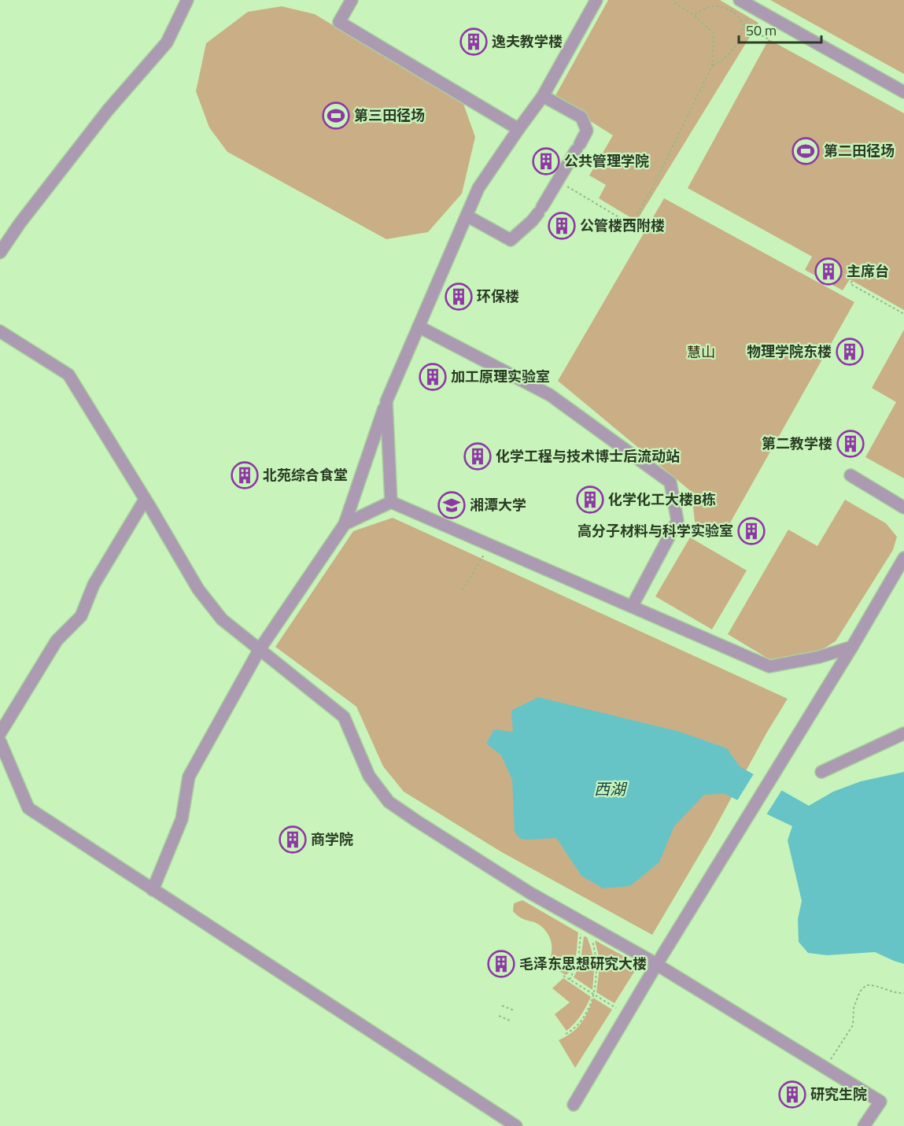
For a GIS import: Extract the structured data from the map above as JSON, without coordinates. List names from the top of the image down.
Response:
{
  "water": ["西湖"],
  "parks": ["慧山"],
  "places": {
    "building": [
      "逸夫教学楼",
      "公共管理学院",
      "公管楼西附楼",
      "主席台",
      "环保楼",
      "物理学院东楼",
      "加工原理实验室",
      "第二教学楼",
      "化学工程与技术博士后流动站",
      "北苑综合食堂",
      "化学化工大楼B栋",
      "高分子材料与科学实验室",
      "商学院",
      "毛泽东思想研究大楼",
      "研究生院"
    ],
    "sports": ["第三田径场", "第二田径场"],
    "school or university": ["湘潭大学"]
  },
  "scale_bar": "50 m"
}
